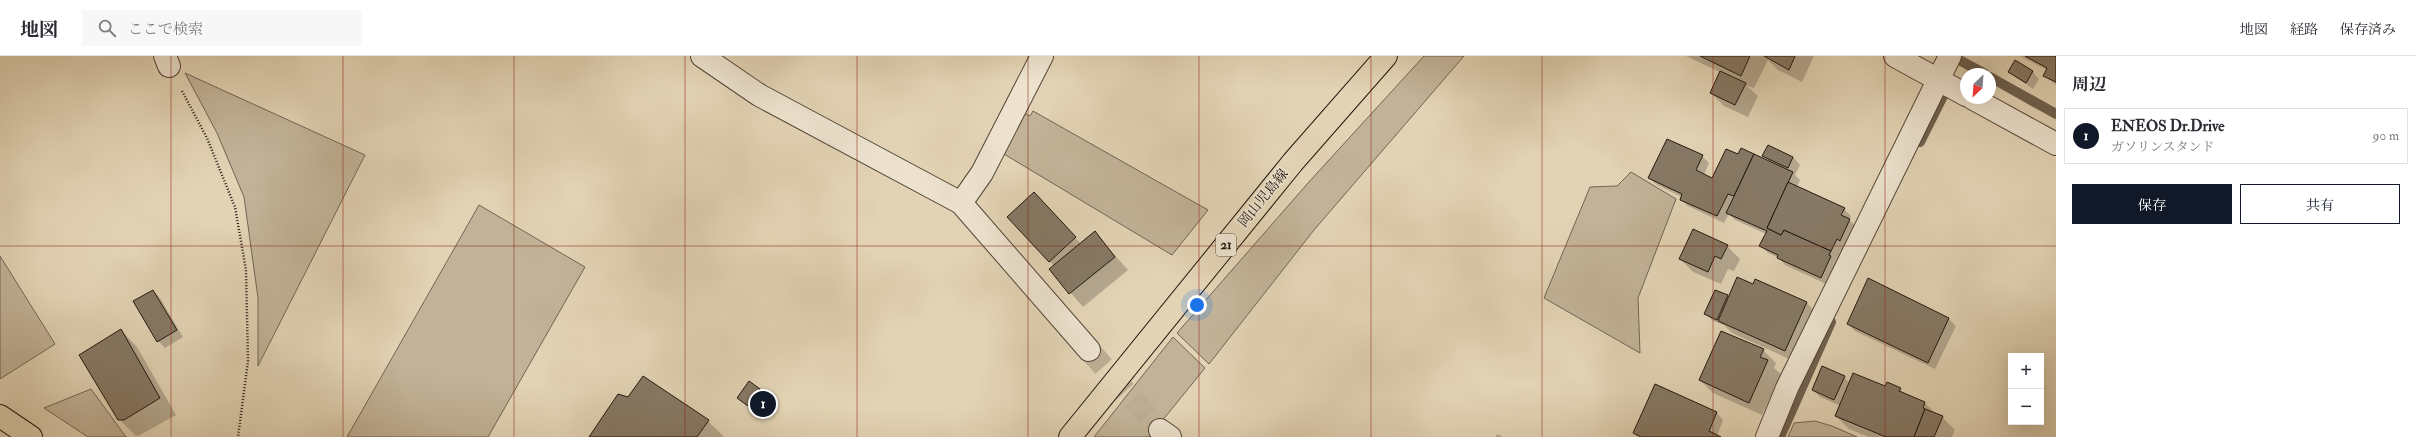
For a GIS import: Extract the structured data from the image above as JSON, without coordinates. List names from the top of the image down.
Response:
{
  "streets": {
    "main road": ["岡山児島線", "21"]
  },
  "north": "bottom left",
  "page": {
    "header": "地図",
    "search": "ここで検索",
    "nav": ["地図", "経路", "保存済み"],
    "heading": "周辺",
    "list": [
      {
        "mark": "1",
        "name": "ENEOS Dr.Drive",
        "note": "ガソリンスタンド",
        "value": "90 m"
      }
    ],
    "buttons": ["保存", "共有"],
    "map_buttons": ["+", "−"],
    "pins": "1"
  }
}
